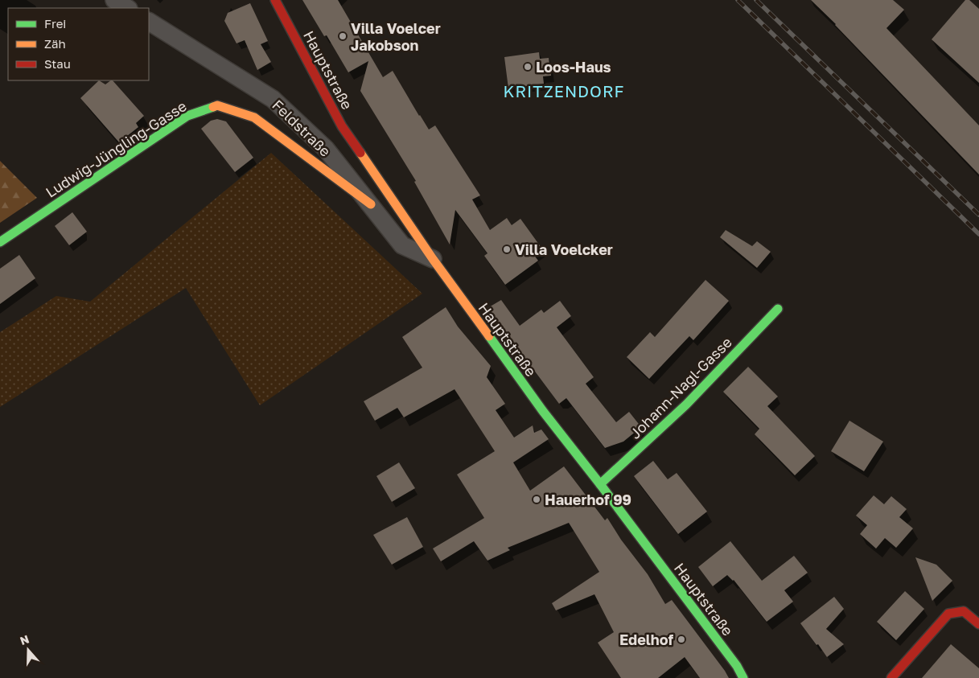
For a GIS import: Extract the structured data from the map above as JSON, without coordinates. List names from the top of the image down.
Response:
{
  "streets": {
    "main road": ["Hauptstraße", "Ludwig-Jüngling-Gasse", "Johann-Nagl-Gasse"],
    "street": ["Feldstraße"]
  },
  "crossings": [
    ["Hauptstraße", "Feldstraße"],
    ["Hauptstraße", "Johann-Nagl-Gasse"],
    ["Feldstraße", "Ludwig-Jüngling-Gasse"]
  ],
  "districts": ["KRITZENDORF"],
  "places": [
    "Villa Voelcer Jakobson",
    "Loos-Haus",
    "Villa Voelcker",
    "Hauerhof 99",
    "Edelhof"
  ],
  "legend": ["Frei", "Zäh", "Stau"],
  "north": "top"
}
